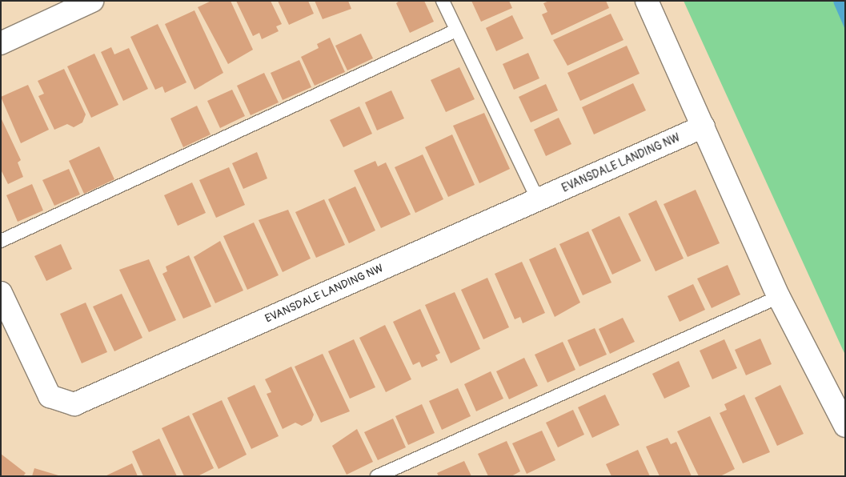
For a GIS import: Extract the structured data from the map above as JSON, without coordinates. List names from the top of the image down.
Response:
{
  "streets": {
    "street": ["EVANSDALE LANDING NW"]
  }
}
